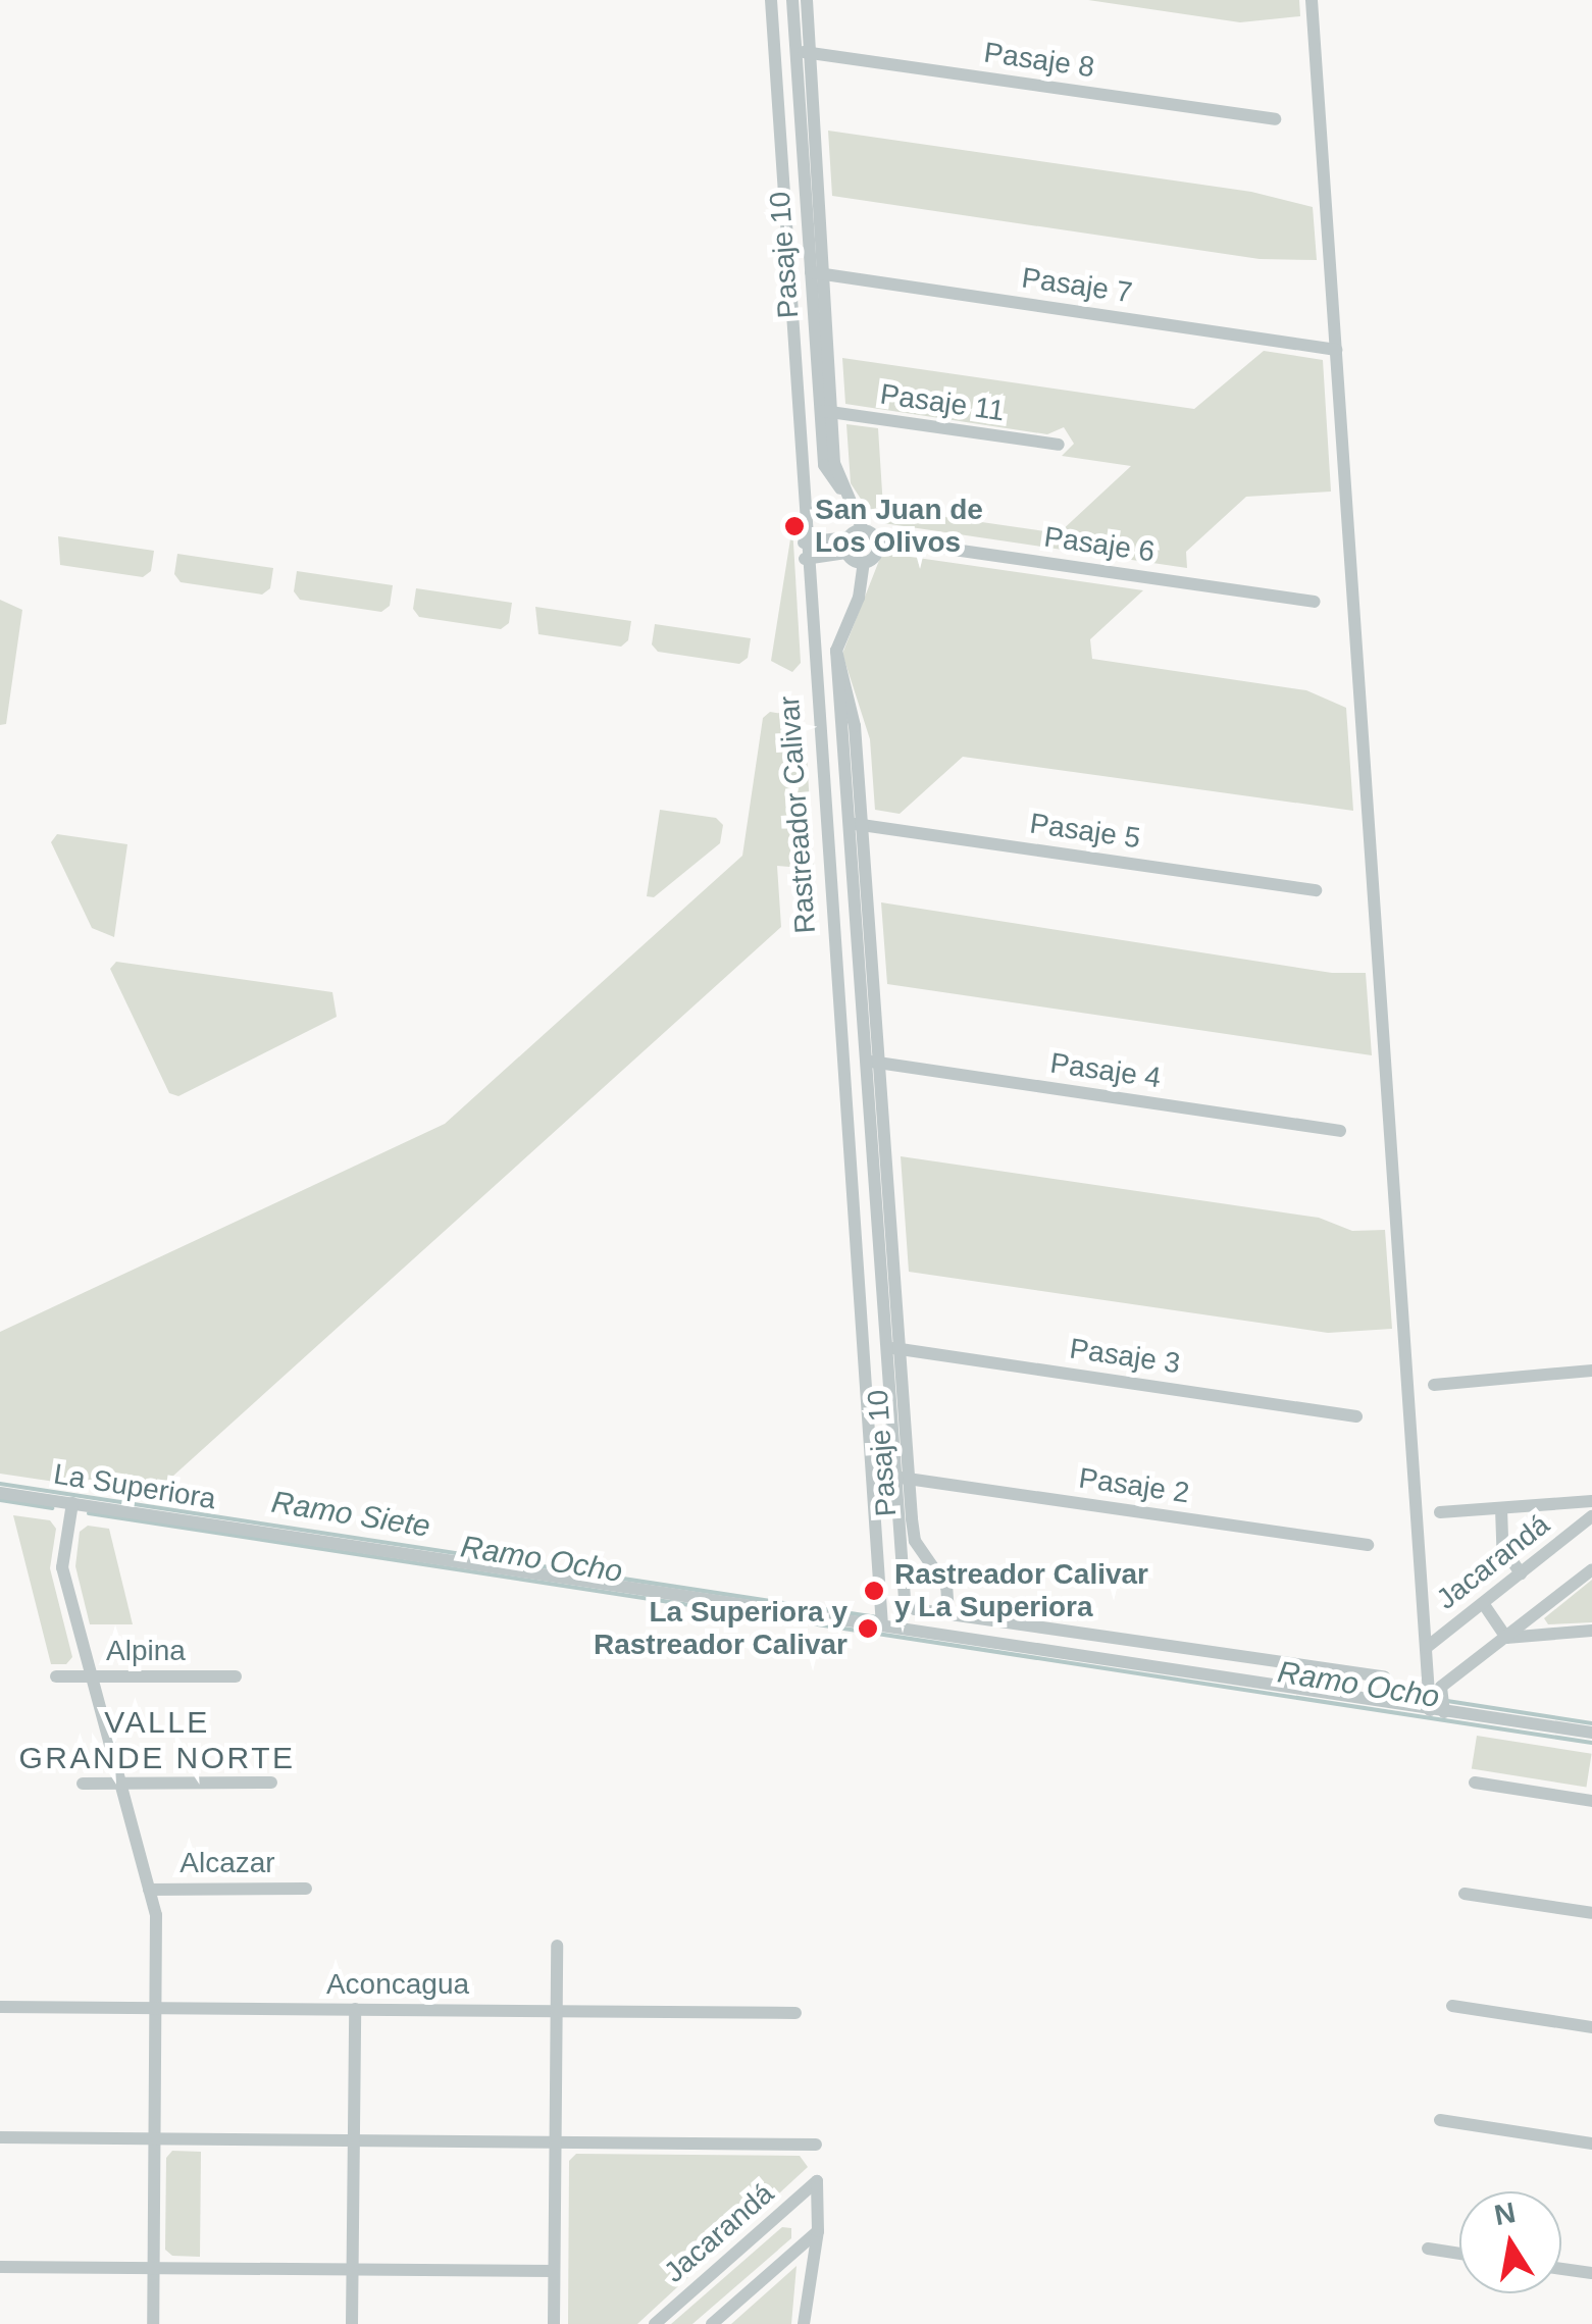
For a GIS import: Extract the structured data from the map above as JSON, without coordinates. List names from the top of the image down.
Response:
{
  "streets": {
    "street": [
      "Pasaje 8",
      "Pasaje 10",
      "Pasaje 7",
      "Pasaje 11",
      "Pasaje 6",
      "Rastreador Calivar",
      "Pasaje 5",
      "Pasaje 4",
      "Pasaje 3",
      "Pasaje 2",
      "La Superiora",
      "Jacarandá",
      "Alpina",
      "Alcazar",
      "Aconcagua"
    ]
  },
  "crossings": [
    ["Pasaje 8", "Pasaje 10"],
    ["Pasaje 10", "Pasaje 7"],
    ["Pasaje 10", "Pasaje 11"],
    ["Pasaje 10", "Pasaje 6"],
    ["Pasaje 10", "Pasaje 5"],
    ["Pasaje 10", "Pasaje 4"],
    ["Pasaje 10", "Pasaje 3"],
    ["Pasaje 10", "Pasaje 2"],
    ["Rastreador Calivar", "La Superiora"]
  ],
  "districts": ["VALLE GRANDE NORTE"],
  "water": ["Ramo Siete", "Ramo Ocho"],
  "places": ["San Juan de Los Olivos", "Rastreador Calivar y La Superiora", "La Superiora y Rastreador Calivar"],
  "north": "top"
}
